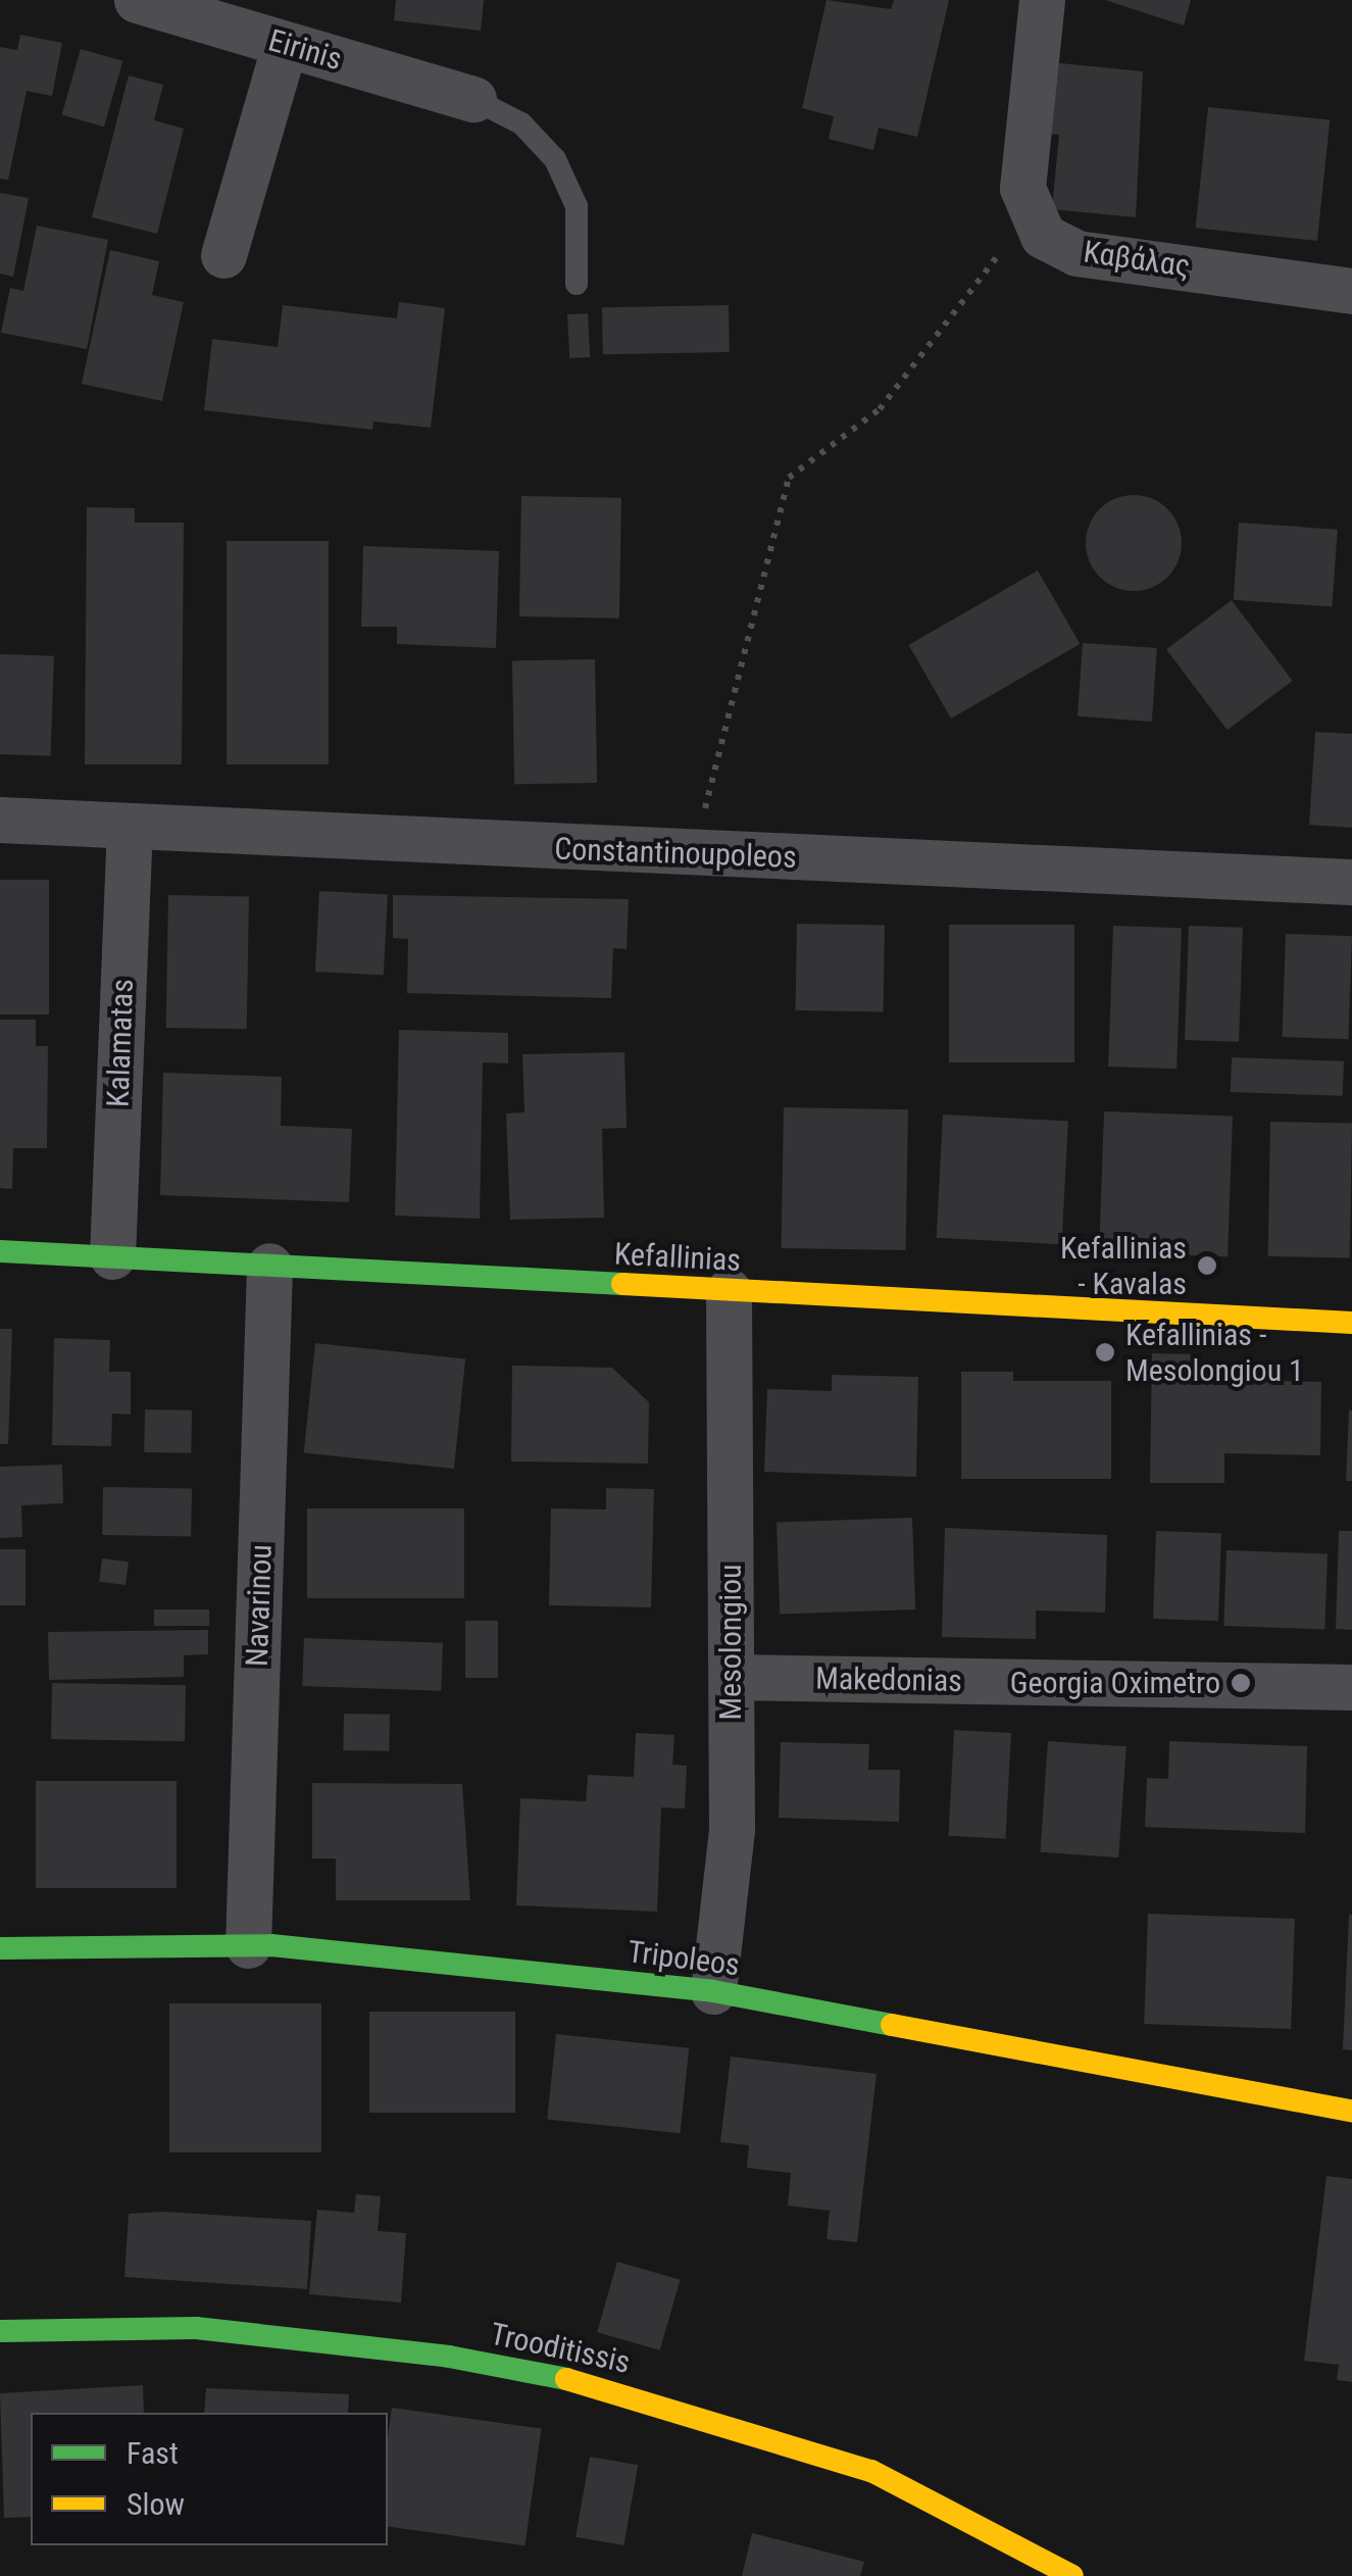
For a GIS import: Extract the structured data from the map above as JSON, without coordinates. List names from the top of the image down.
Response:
{
  "streets": {
    "street": [
      "Eirinis",
      "Καβάλας",
      "Constantinoupoleos",
      "Kalamatas",
      "Kefallinias",
      "Navarinou",
      "Mesolongiou",
      "Makedonias",
      "Tripoleos",
      "Trooditissis"
    ]
  },
  "crossings": [
    ["Constantinoupoleos", "Kalamatas"],
    ["Kalamatas", "Kefallinias"],
    ["Kefallinias", "Navarinou"],
    ["Kefallinias", "Mesolongiou"],
    ["Navarinou", "Tripoleos"],
    ["Mesolongiou", "Makedonias"],
    ["Mesolongiou", "Tripoleos"]
  ],
  "places": ["Kefallinias - Kavalas", "Kefallinias - Mesolongiou 1", "Georgia Oximetro"],
  "legend": ["Fast", "Slow"]
}
